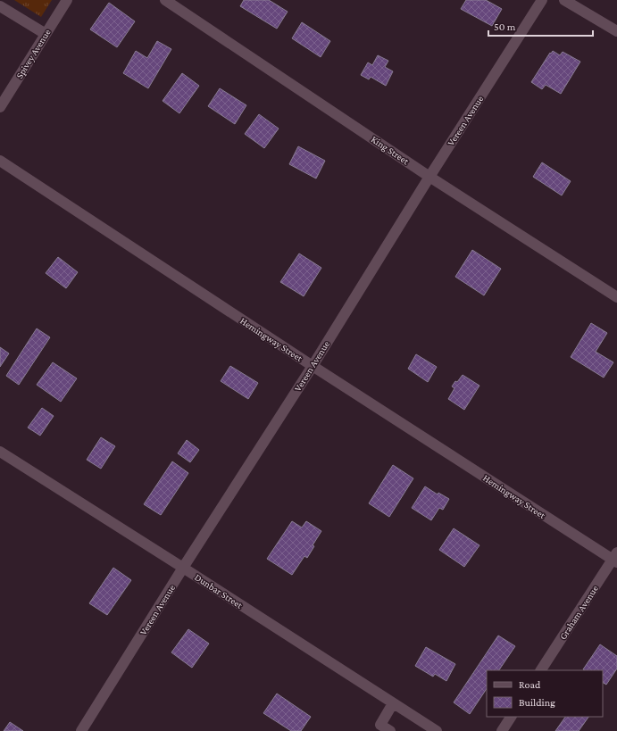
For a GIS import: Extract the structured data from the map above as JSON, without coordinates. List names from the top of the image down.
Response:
{
  "streets": {
    "street": [
      "Spivey Avenue",
      "Vereen Avenue",
      "King Street",
      "Hemingway Street",
      "Dunbar Street",
      "Graham Avenue"
    ]
  },
  "crossings": [
    ["Vereen Avenue", "King Street"],
    ["Vereen Avenue", "Hemingway Street"],
    ["Vereen Avenue", "Dunbar Street"],
    ["Hemingway Street", "Graham Avenue"]
  ],
  "legend": ["Road", "Building"],
  "scale_bar": "50 m"
}
